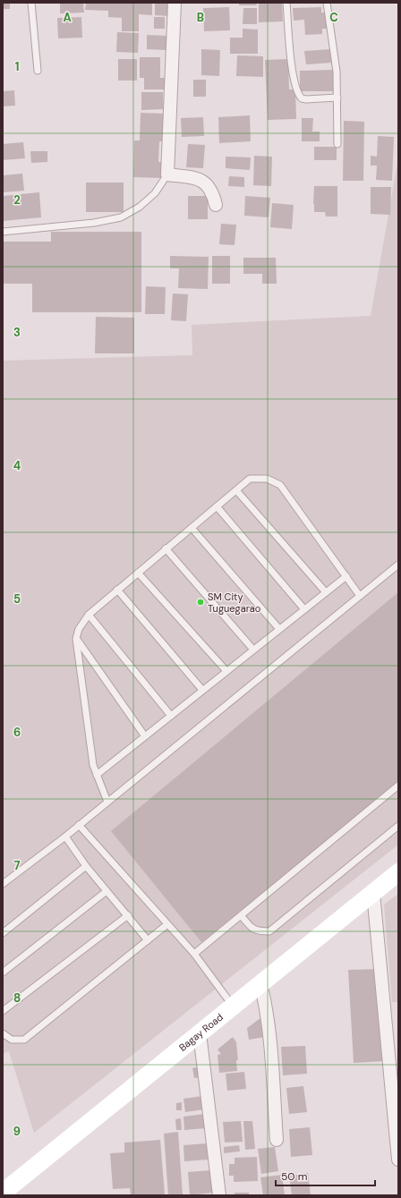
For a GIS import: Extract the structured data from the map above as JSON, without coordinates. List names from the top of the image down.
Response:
{
  "streets": {
    "street": ["Bagay Road"]
  },
  "places": ["SM City Tuguegarao"],
  "scale_bar": "50 m",
  "grid": {
    "columns": ["A", "B", "C"],
    "rows": [
      "1",
      "2",
      "3",
      "4",
      "5",
      "6",
      "7",
      "8",
      "9"
    ]
  }
}
